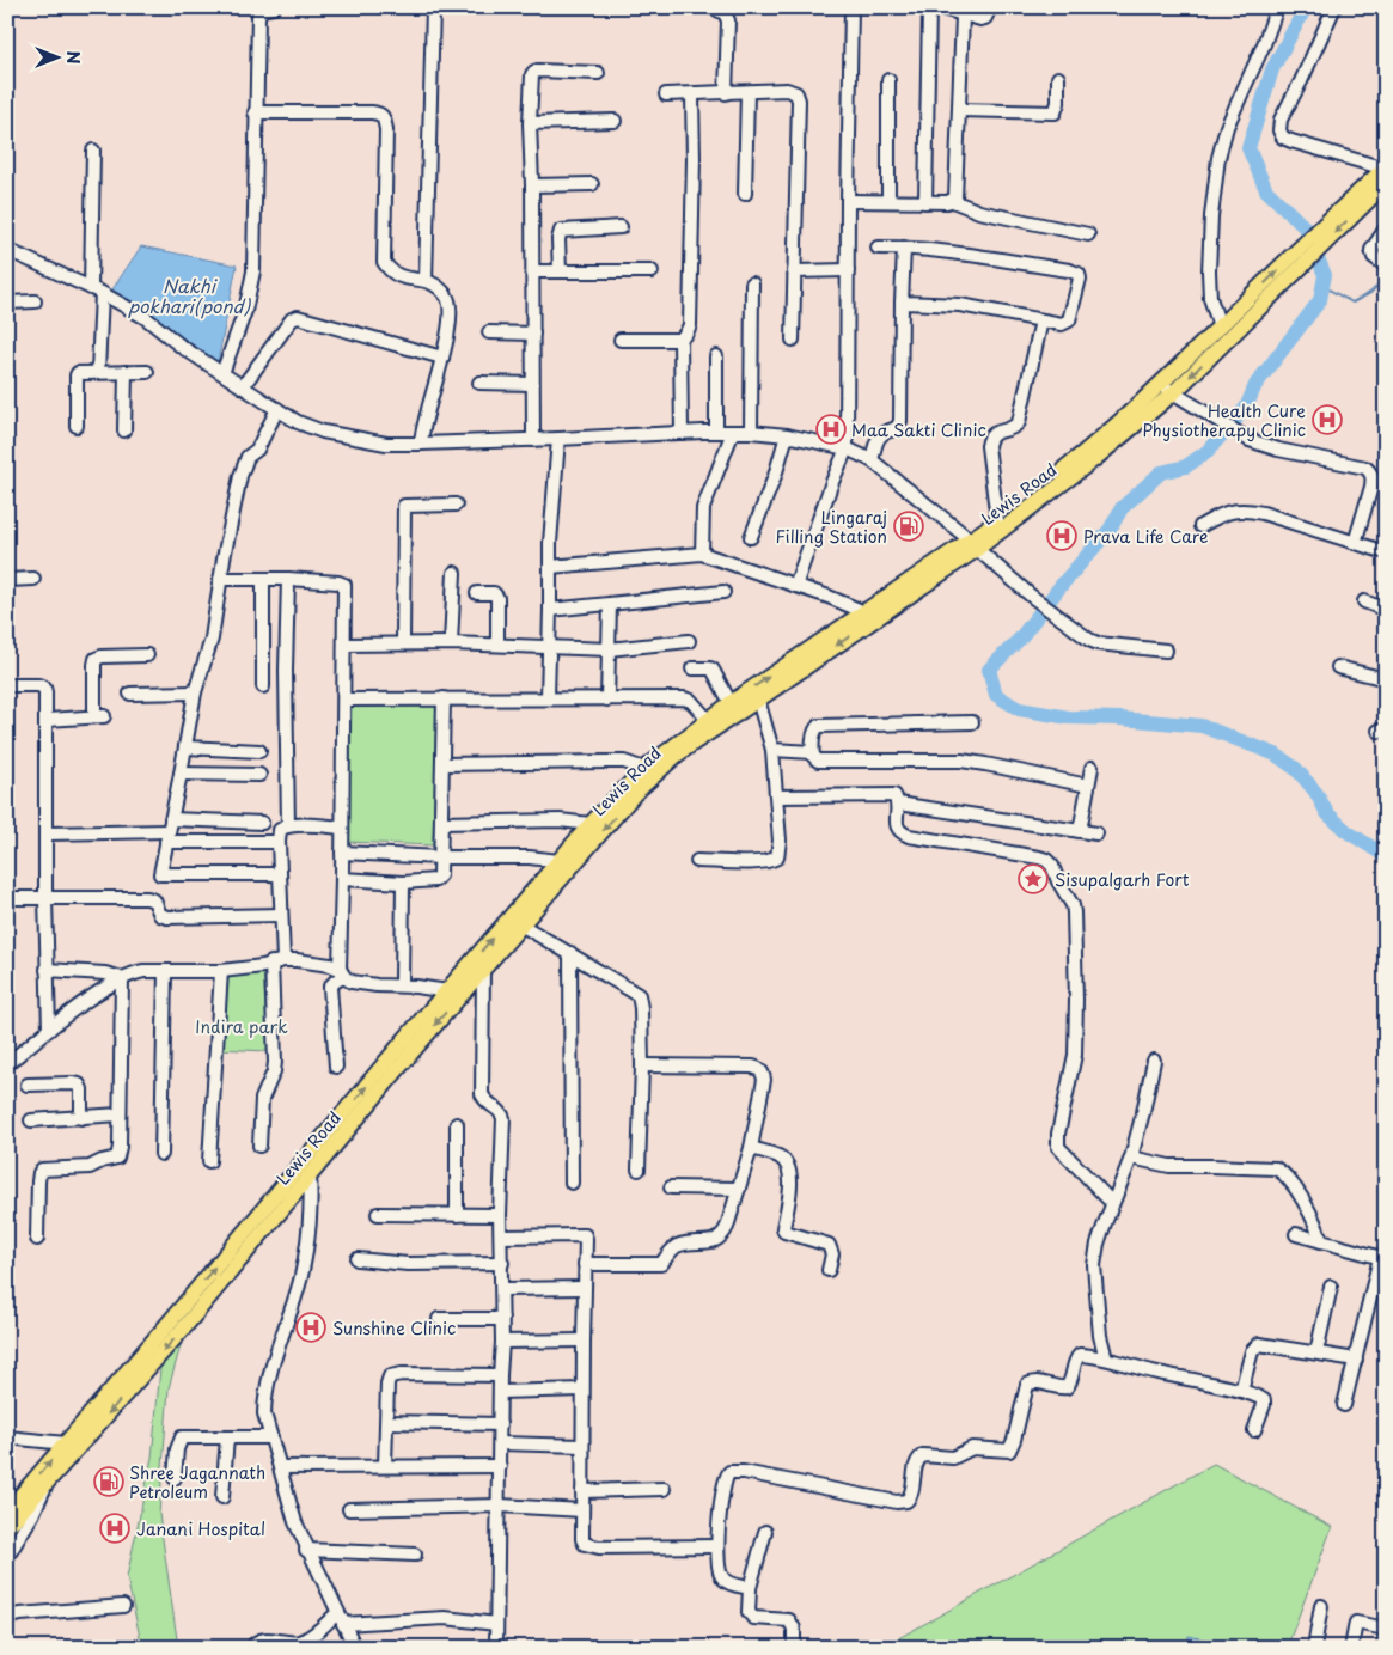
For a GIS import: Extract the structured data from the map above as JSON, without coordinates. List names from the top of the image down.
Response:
{
  "streets": {
    "main road": ["Lewis Road"]
  },
  "water": ["Nakhi pokhari(pond)"],
  "parks": ["Indira park"],
  "places": {
    "hospital": [
      "Health Cure Physiotherapy Clinic",
      "Maa Sakti Clinic",
      "Prava Life Care",
      "Sunshine Clinic",
      "Janani Hospital"
    ],
    "fuel station": ["Lingaraj Filling Station", "Shree Jagannath Petroleum"],
    "place": ["Sisupalgarh Fort"]
  },
  "north": "right"
}
